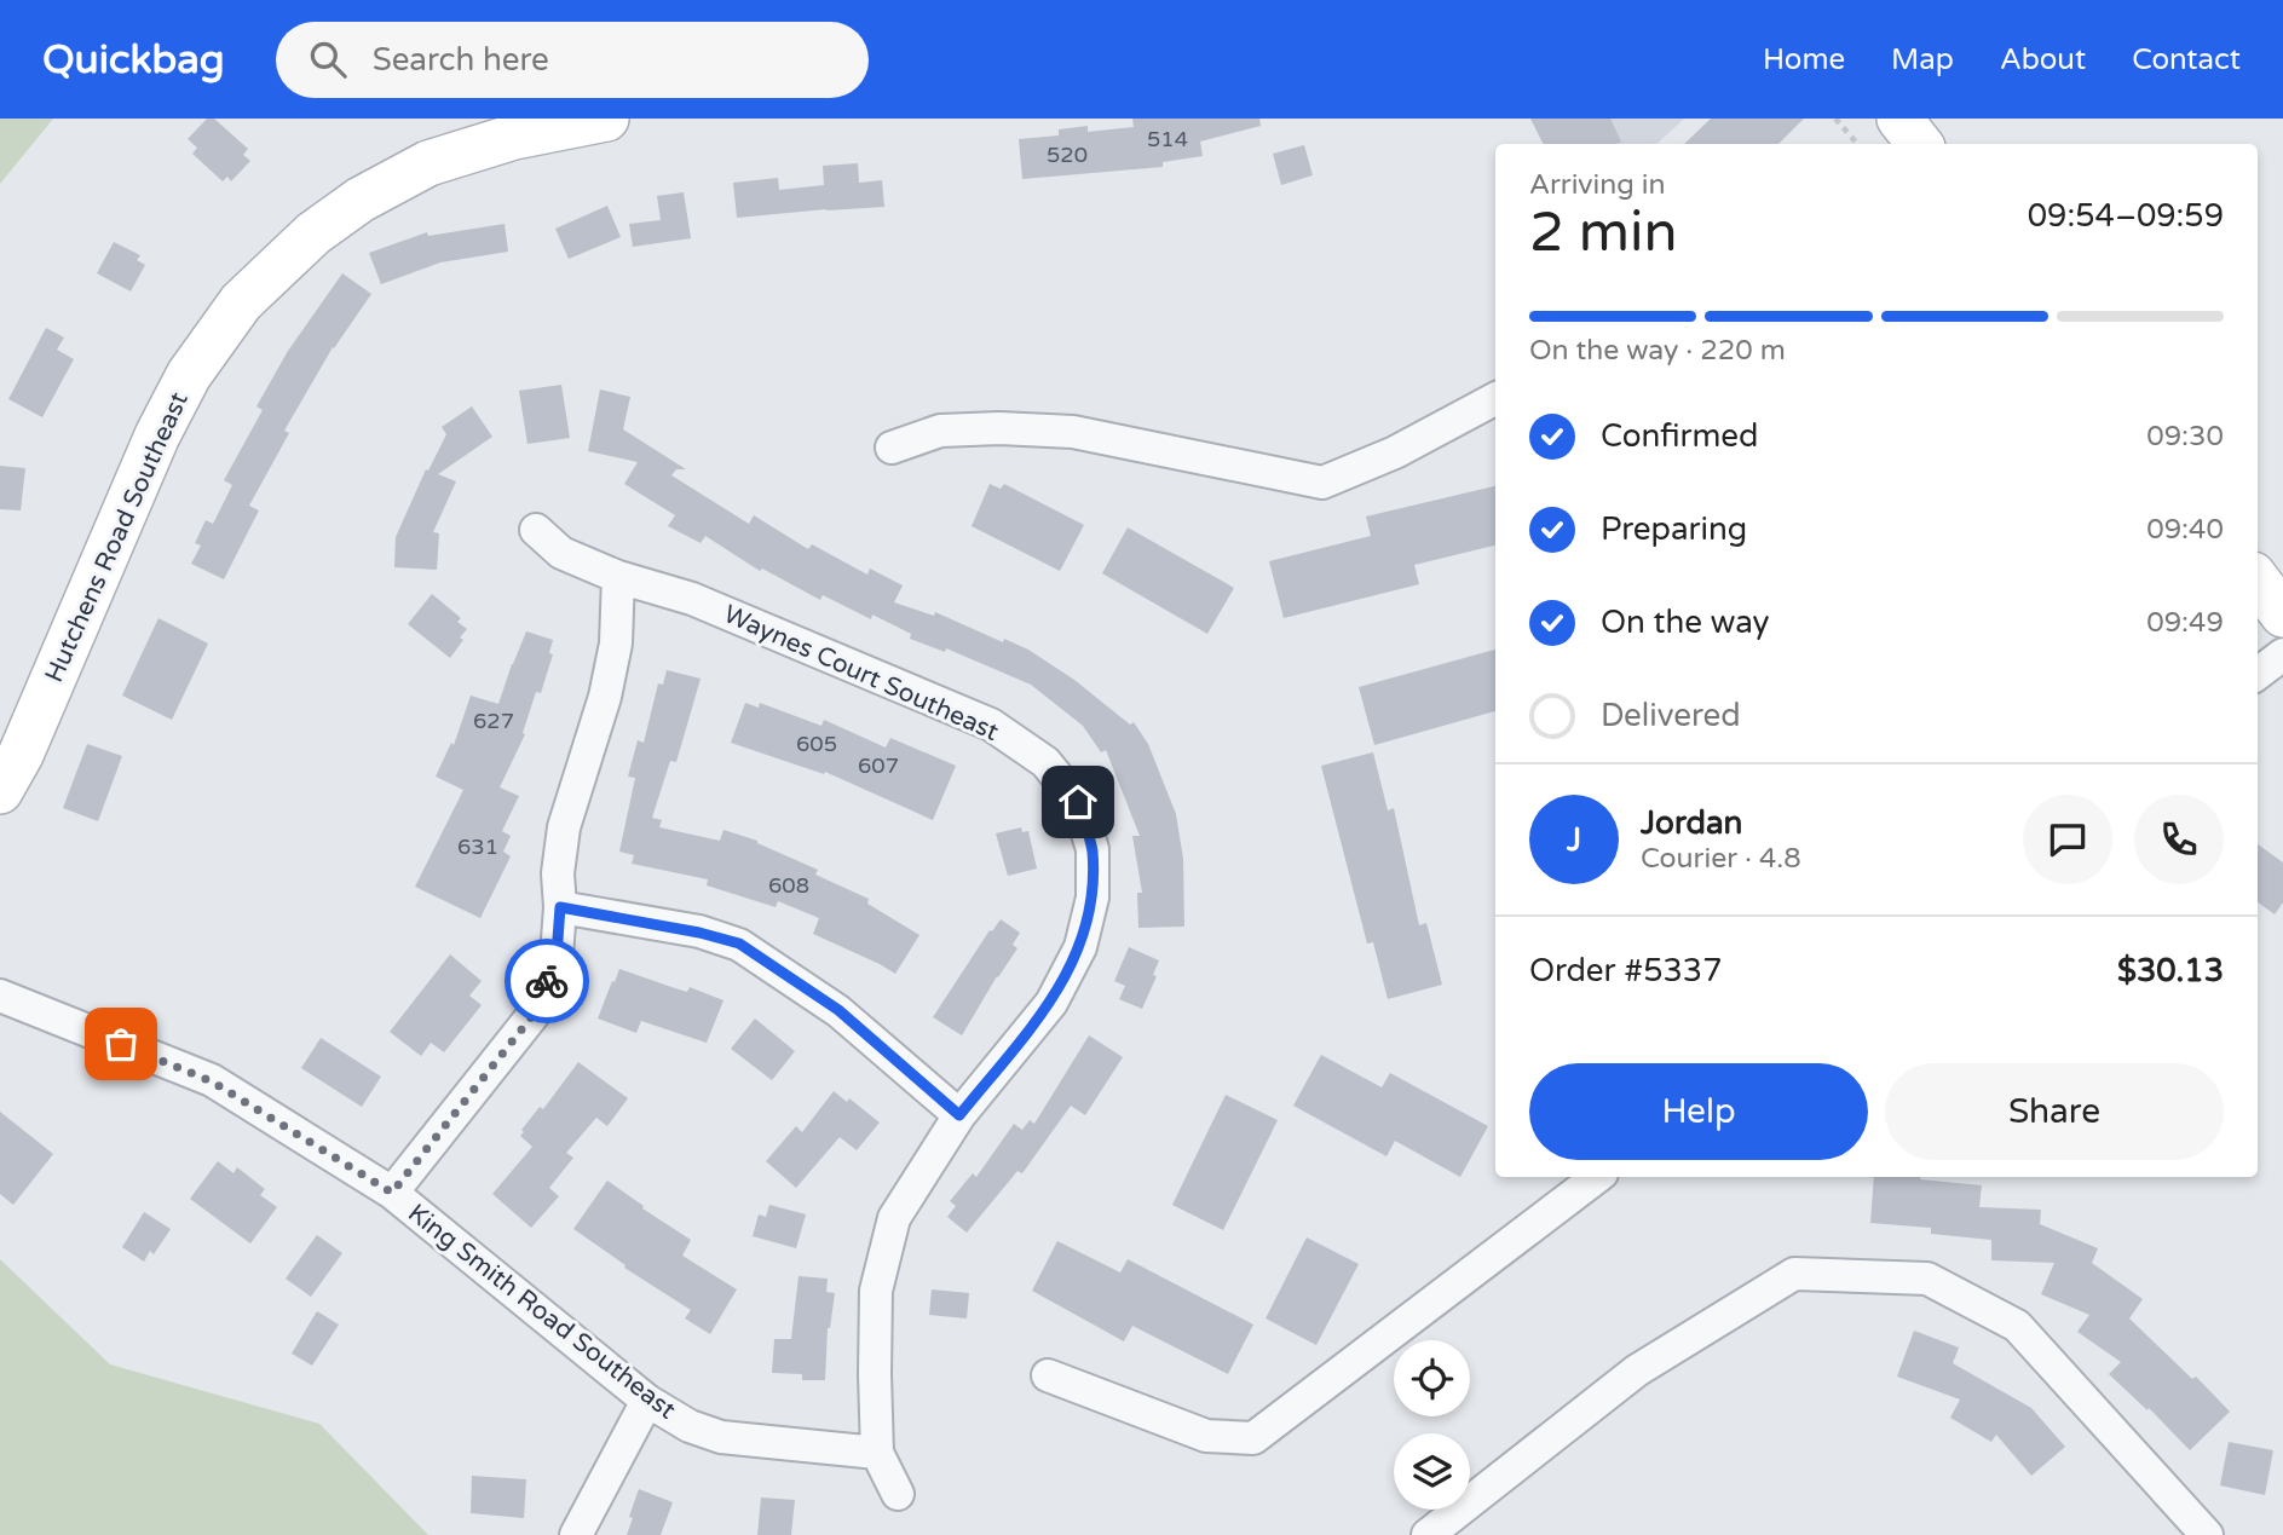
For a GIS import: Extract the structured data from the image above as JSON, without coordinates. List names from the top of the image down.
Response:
{
  "streets": {
    "street": ["Hutchens Road Southeast", "Waynes Court Southeast", "King Smith Road Southeast"]
  },
  "crossings": [
    ["Waynes Court Southeast", "King Smith Road Southeast"]
  ],
  "house_numbers": [
    "514",
    "520",
    "627",
    "605",
    "607",
    "631",
    "608"
  ],
  "page": {
    "header": "Quickbag",
    "search": "Search here",
    "nav": [
      "Home",
      "Map",
      "About",
      "Contact"
    ],
    "heading": ["2 min", "Arriving in", "09:54–09:59"],
    "panel": [
      "Jordan",
      "Courier · 4.8",
      "Order #5337",
      "$30.13"
    ],
    "bar": "On the way · 220 m",
    "list": [
      ["Confirmed", "09:30"],
      ["Preparing", "09:40"],
      ["On the way", "09:49"],
      "Delivered"
    ],
    "round": "J",
    "buttons": ["Help", "Share"]
  }
}
